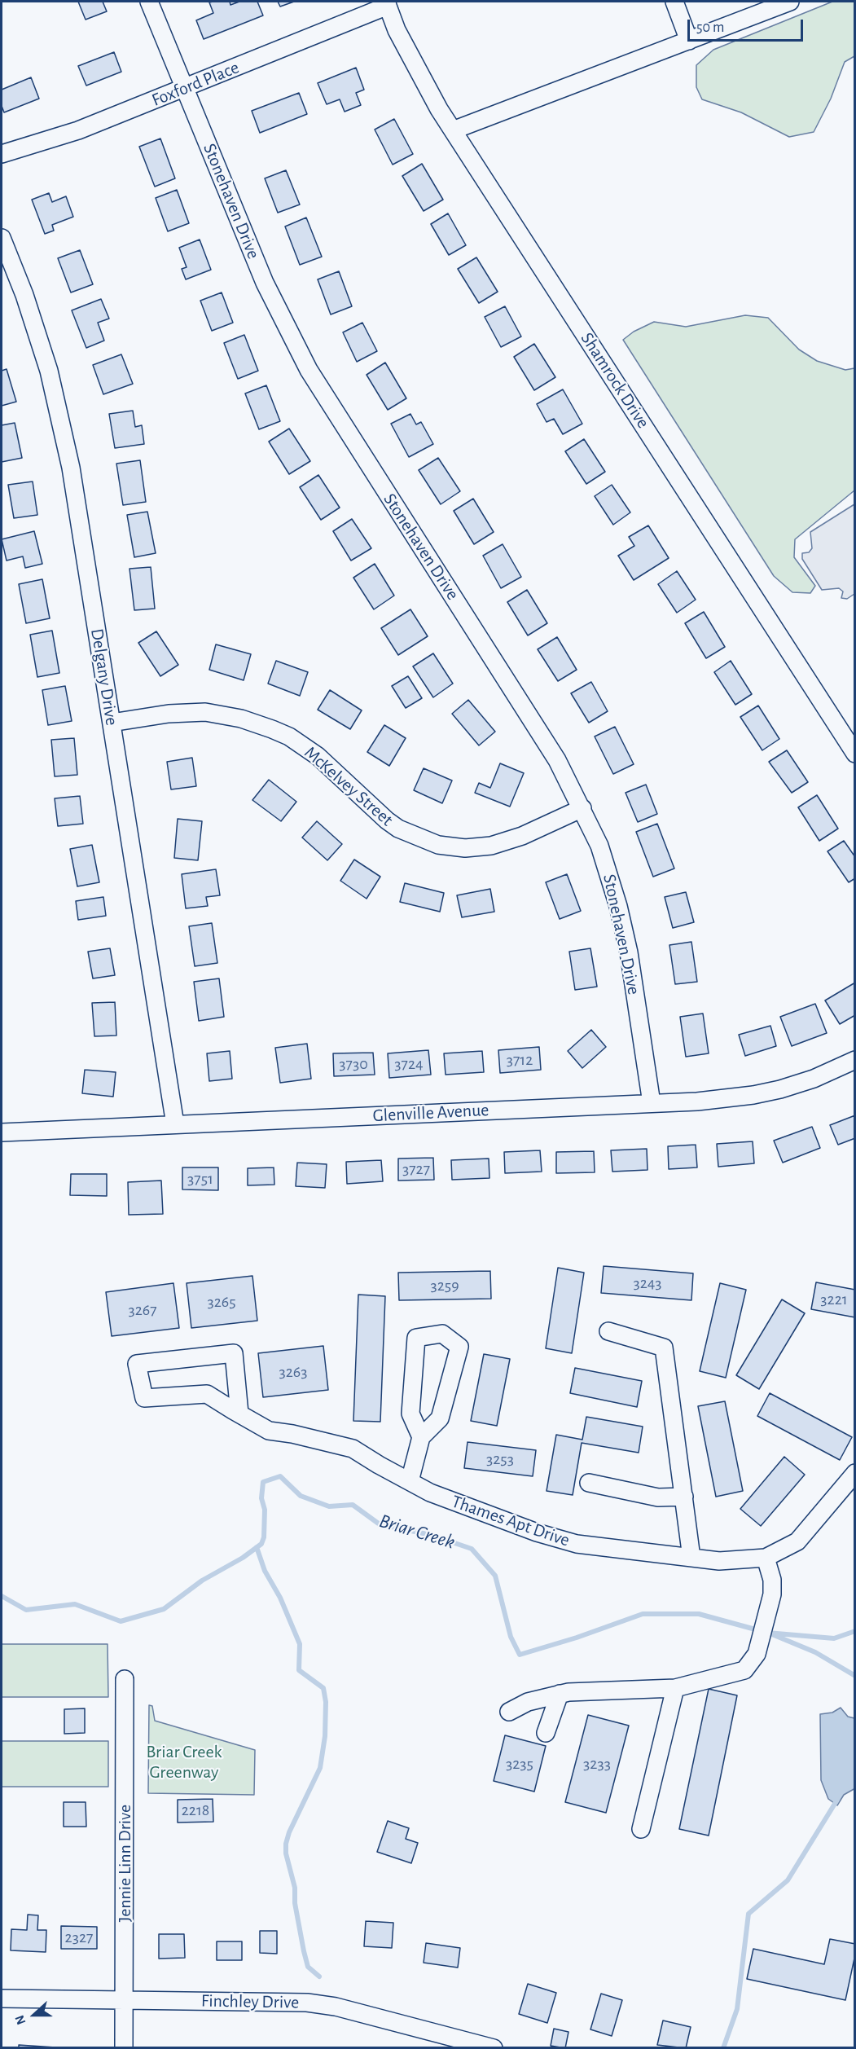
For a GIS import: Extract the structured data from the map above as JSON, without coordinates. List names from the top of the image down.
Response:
{
  "streets": {
    "street": [
      "Foxford Place",
      "Stonehaven Drive",
      "Shamrock Drive",
      "Delgany Drive",
      "McKelvey Street",
      "Glenville Avenue",
      "Thames Apt Drive",
      "Jennie Linn Drive",
      "Finchley Drive"
    ]
  },
  "crossings": [
    ["Foxford Place", "Stonehaven Drive"],
    ["Foxford Place", "Shamrock Drive"],
    ["Stonehaven Drive", "McKelvey Street"],
    ["Stonehaven Drive", "Glenville Avenue"],
    ["Delgany Drive", "McKelvey Street"],
    ["Delgany Drive", "Glenville Avenue"],
    ["Jennie Linn Drive", "Finchley Drive"]
  ],
  "water": ["Briar Creek"],
  "parks": ["Briar Creek Greenway"],
  "house_numbers": [
    "3712",
    "3730",
    "3724",
    "3727",
    "3751",
    "3243",
    "3259",
    "3221",
    "3265",
    "3267",
    "3263",
    "3253",
    "3235",
    "3233",
    "2218",
    "2327"
  ],
  "scale_bar": "50 m",
  "north": "left"
}
